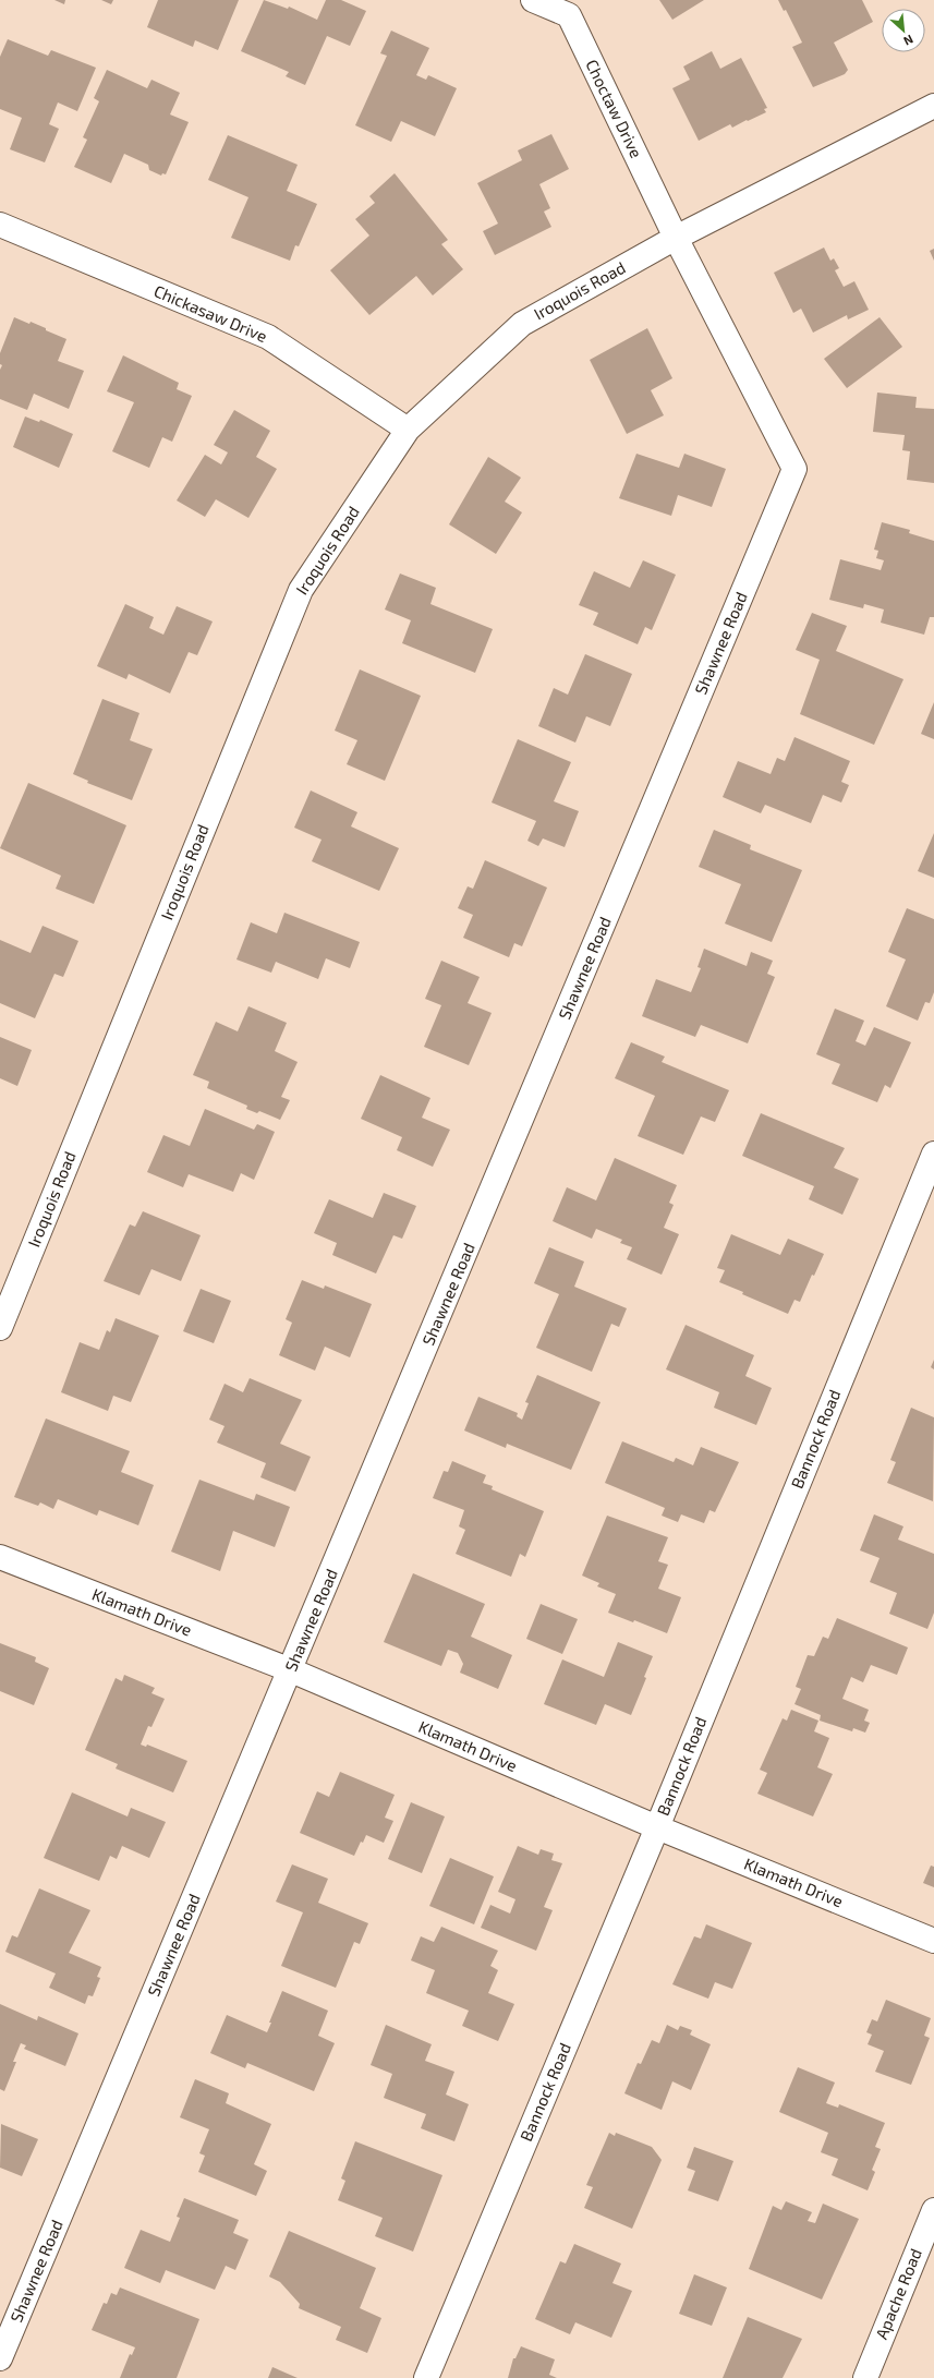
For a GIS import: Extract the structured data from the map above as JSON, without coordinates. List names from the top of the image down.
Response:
{
  "streets": {
    "street": [
      "Choctaw Drive",
      "Iroquois Road",
      "Chickasaw Drive",
      "Shawnee Road",
      "Bannock Road",
      "Klamath Drive",
      "Apache Road"
    ]
  },
  "crossings": [
    ["Choctaw Drive", "Iroquois Road"],
    ["Choctaw Drive", "Shawnee Road"],
    ["Iroquois Road", "Chickasaw Drive"],
    ["Iroquois Road", "Shawnee Road"],
    ["Shawnee Road", "Klamath Drive"],
    ["Bannock Road", "Klamath Drive"]
  ],
  "north": "bottom right"
}
